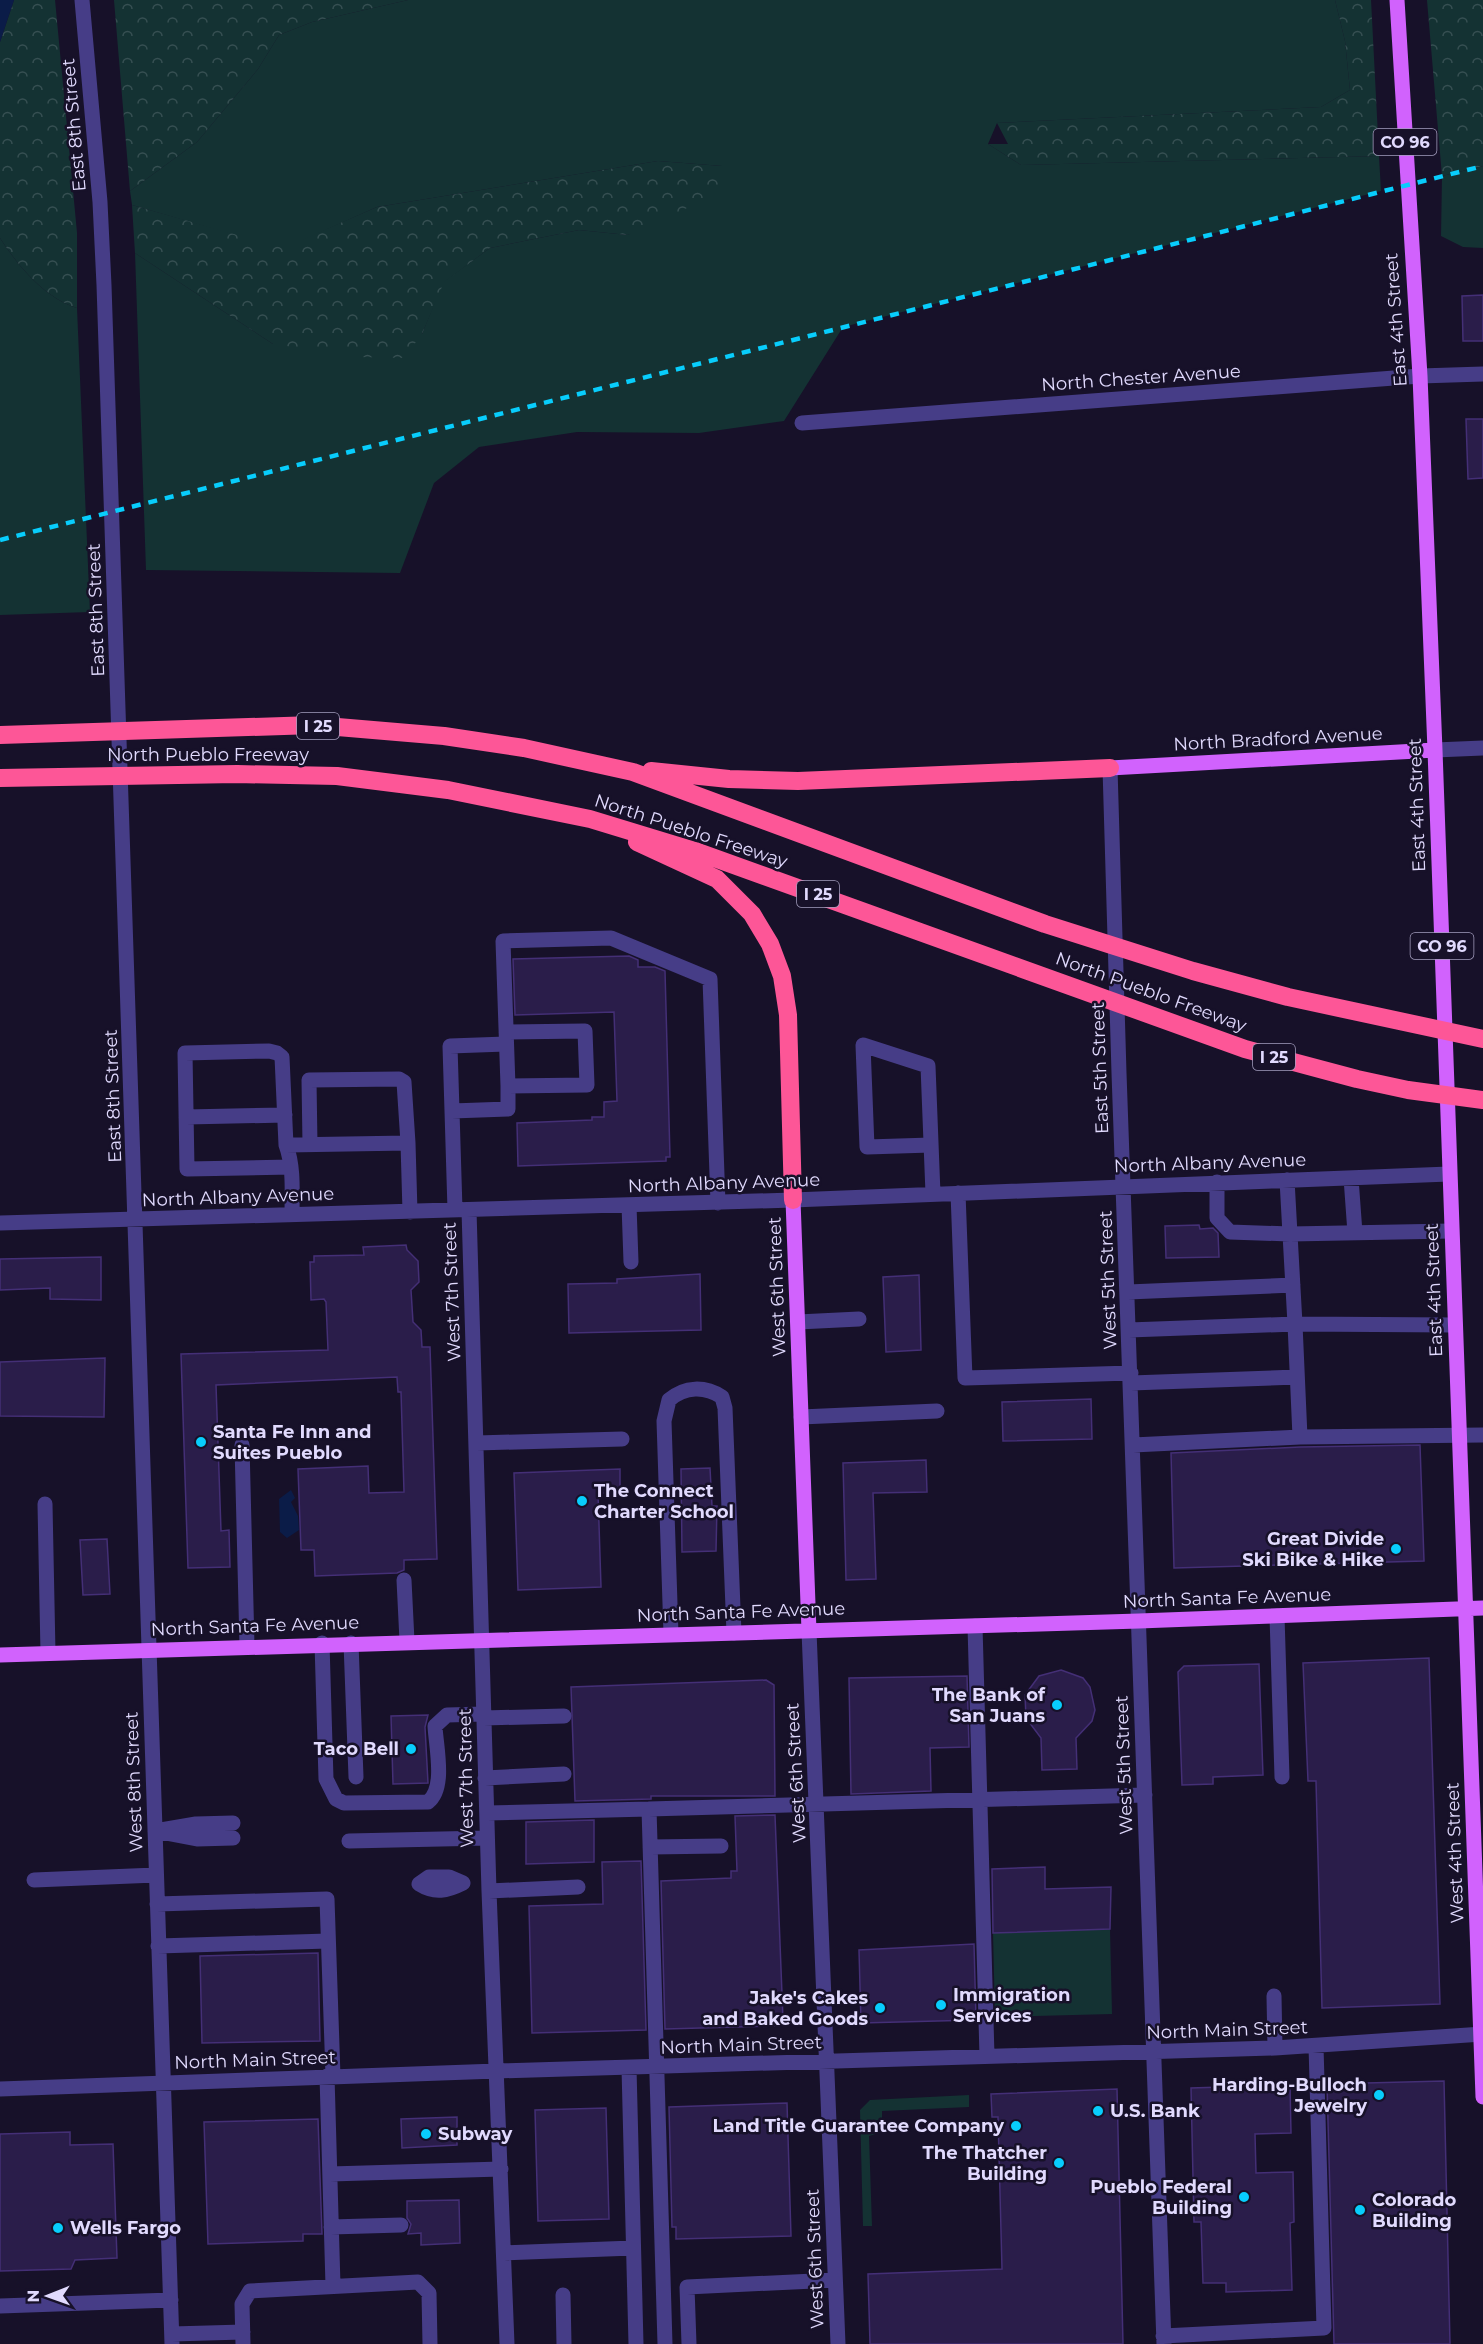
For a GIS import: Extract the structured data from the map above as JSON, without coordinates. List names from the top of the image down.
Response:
{
  "streets": {
    "highway": ["I 25", "North Pueblo Freeway"],
    "main road": [
      "CO 96",
      "East 4th Street",
      "North Bradford Avenue",
      "West 6th Street",
      "North Santa Fe Avenue",
      "West 4th Street"
    ],
    "street": [
      "East 8th Street",
      "North Chester Avenue",
      "East 5th Street",
      "North Albany Avenue",
      "West 5th Street",
      "West 7th Street",
      "West 8th Street",
      "North Main Street"
    ]
  },
  "crossings": [
    ["East 8th Street", "North Albany Avenue"],
    ["East 8th Street", "West 8th Street"],
    ["East 4th Street", "North Chester Avenue"],
    ["East 4th Street", "North Bradford Avenue"],
    ["East 4th Street", "North Albany Avenue"],
    ["East 4th Street", "North Santa Fe Avenue"],
    ["East 4th Street", "West 4th Street"],
    ["North Bradford Avenue", "East 5th Street"],
    ["East 5th Street", "North Albany Avenue"],
    ["East 5th Street", "West 5th Street"],
    ["North Albany Avenue", "West 5th Street"],
    ["North Albany Avenue", "West 6th Street"],
    ["North Albany Avenue", "West 7th Street"],
    ["North Albany Avenue", "West 8th Street"],
    ["West 5th Street", "North Santa Fe Avenue"],
    ["West 5th Street", "North Main Street"],
    ["West 6th Street", "North Santa Fe Avenue"],
    ["West 6th Street", "North Main Street"],
    ["West 7th Street", "North Santa Fe Avenue"],
    ["West 7th Street", "North Main Street"],
    ["North Santa Fe Avenue", "West 8th Street"],
    ["North Santa Fe Avenue", "West 4th Street"],
    ["West 8th Street", "North Main Street"],
    ["West 4th Street", "North Main Street"]
  ],
  "places": [
    "Santa Fe Inn and Suites Pueblo",
    "The Connect Charter School",
    "Great Divide Ski Bike & Hike",
    "The Bank of San Juans",
    "Taco Bell",
    "Immigration Services",
    "Jake's Cakes and Baked Goods",
    "Harding-Bulloch Jewelry",
    "U.S. Bank",
    "Land Title Guarantee Company",
    "Subway",
    "The Thatcher Building",
    "Pueblo Federal Building",
    "Colorado Building",
    "Wells Fargo"
  ],
  "north": "left"
}
